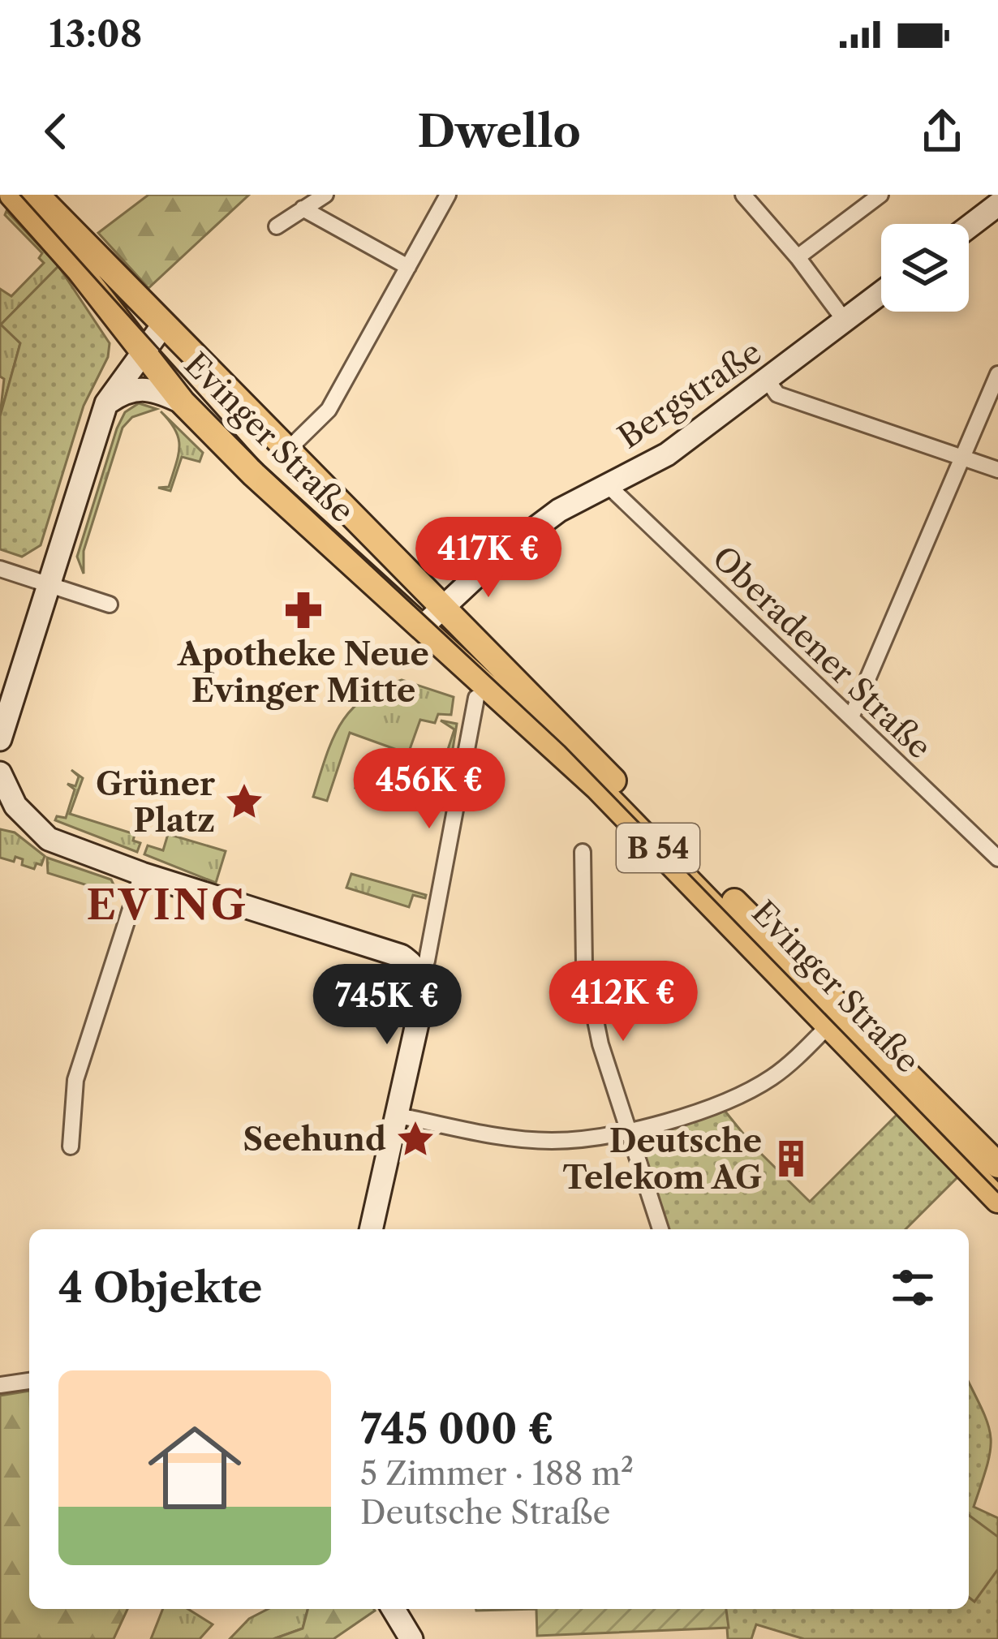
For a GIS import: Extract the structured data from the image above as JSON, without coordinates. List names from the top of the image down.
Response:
{
  "streets": {
    "main road": ["Evinger Straße", "B 54"],
    "street": ["Bergstraße", "Oberadener Straße"]
  },
  "crossings": [
    ["Bergstraße", "Evinger Straße"],
    ["Bergstraße", "Oberadener Straße"]
  ],
  "districts": ["EVING"],
  "places": {
    "pharmacy": ["Apotheke Neue Evinger Mitte"],
    "place": ["Grüner Platz", "Seehund"],
    "building": ["Deutsche Telekom AG"]
  },
  "page": {
    "status": "13:08",
    "header": "Dwello",
    "price": [
      "417K €",
      "456K €",
      "412K €",
      "745K €"
    ],
    "heading": "4 Objekte",
    "list": [
      {
        "name": "745 000 €",
        "note": "5 Zimmer · 188 m² · Deutsche Straße"
      }
    ]
  }
}
